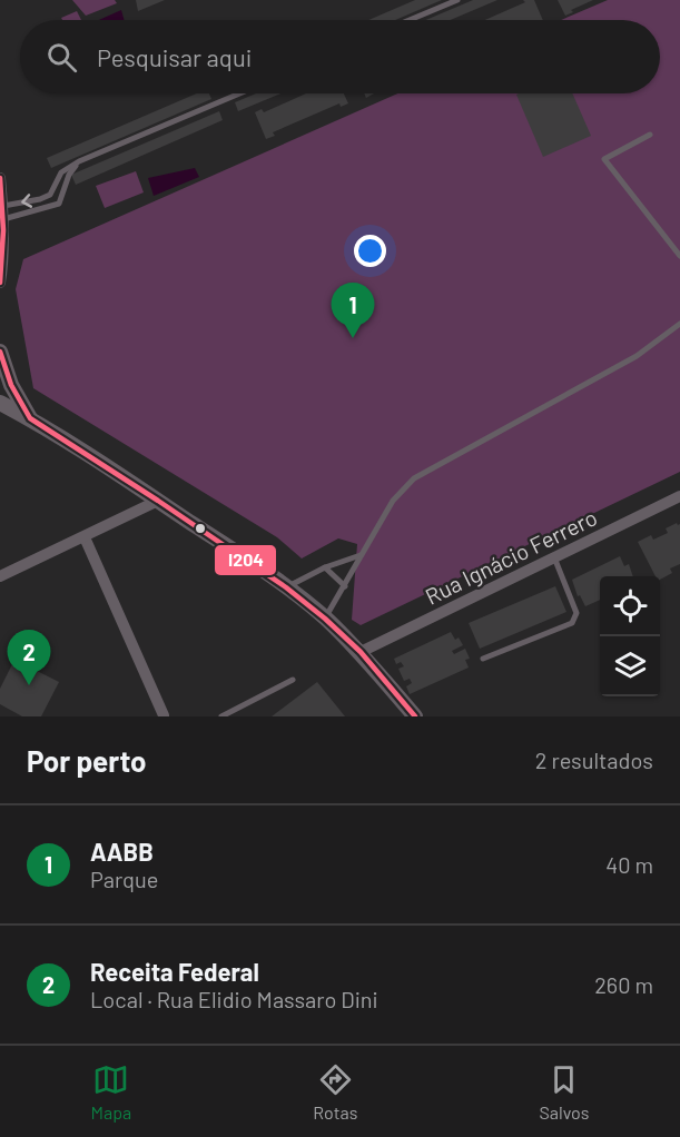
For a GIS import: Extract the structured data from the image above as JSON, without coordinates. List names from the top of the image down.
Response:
{
  "streets": {
    "street": ["Rua Ignácio Ferrero"]
  },
  "lines": ["transit line I204"],
  "page": {
    "search": "Pesquisar aqui",
    "pins": ["1", "2"],
    "heading": ["Por perto", "2 resultados"],
    "list": [
      {
        "mark": "1",
        "name": "AABB",
        "note": "Parque",
        "value": "40 m"
      },
      {
        "mark": "2",
        "name": "Receita Federal",
        "note": "Local · Rua Elidio Massaro Dini",
        "value": "260 m"
      }
    ],
    "nav": ["Mapa", "Rotas", "Salvos"]
  }
}
